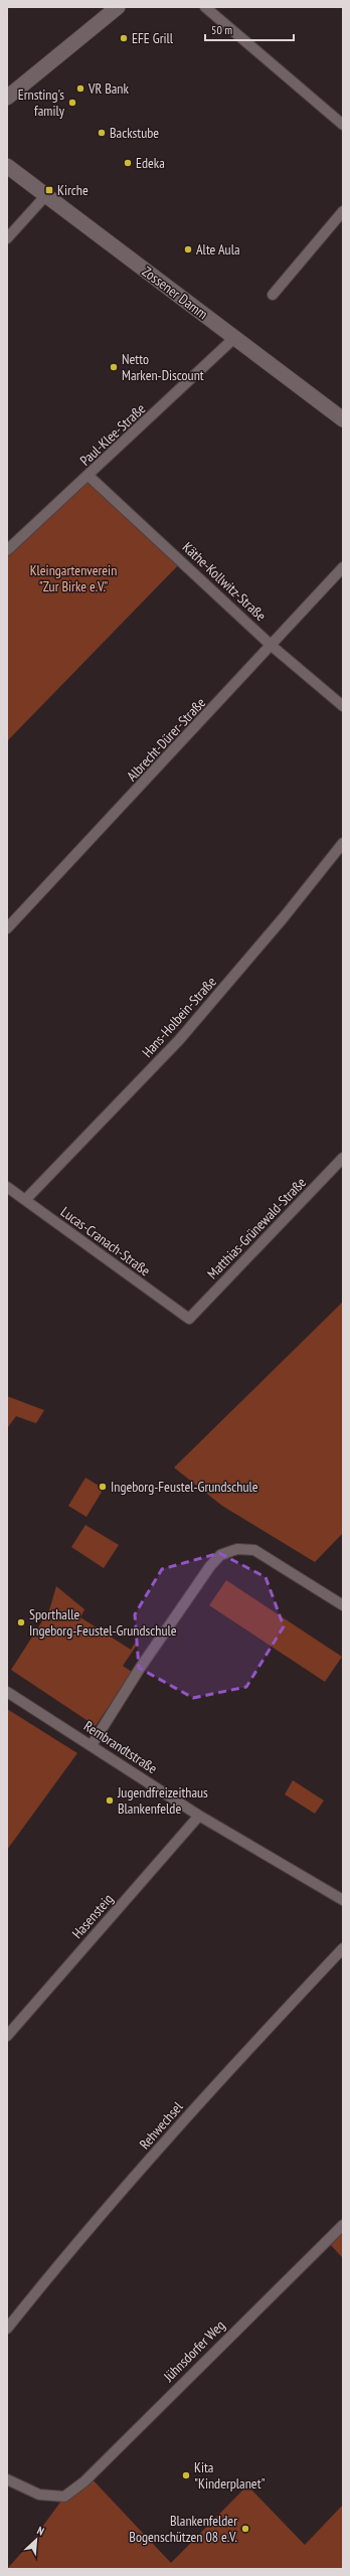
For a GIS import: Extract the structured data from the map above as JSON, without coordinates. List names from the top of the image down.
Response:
{
  "streets": {
    "main road": ["Zossener Damm"],
    "street": [
      "Paul-Klee-Straße",
      "Käthe-Kollwitz-Straße",
      "Albrecht-Dürer-Straße",
      "Hans-Holbein-Straße",
      "Matthias-Grünewald-Straße",
      "Lucas-Cranach-Straße",
      "Rembrandtstraße",
      "Hasensteig",
      "Rehwechsel",
      "Jühnsdorfer Weg"
    ]
  },
  "crossings": [
    ["Zossener Damm", "Paul-Klee-Straße"],
    ["Paul-Klee-Straße", "Käthe-Kollwitz-Straße"],
    ["Käthe-Kollwitz-Straße", "Albrecht-Dürer-Straße"],
    ["Hans-Holbein-Straße", "Lucas-Cranach-Straße"],
    ["Matthias-Grünewald-Straße", "Lucas-Cranach-Straße"],
    ["Rembrandtstraße", "Hasensteig"]
  ],
  "parks": ["Kleingartenverein \"Zur Birke e.V.\""],
  "places": {
    "other": [
      "EFE Grill",
      "VR Bank",
      "Ernsting's family",
      "Backstube",
      "Edeka",
      "Alte Aula",
      "Netto Marken-Discount",
      "Ingeborg-Feustel-Grundschule",
      "Sporthalle Ingeborg-Feustel-Grundschule",
      "Jugendfreizeithaus Blankenfelde",
      "Kita \"Kinderplanet\"",
      "Blankenfelder Bogenschützen 08 e.V."
    ],
    "transit": ["Kirche"]
  },
  "scale_bar": "50 m",
  "north": "top right"
}
